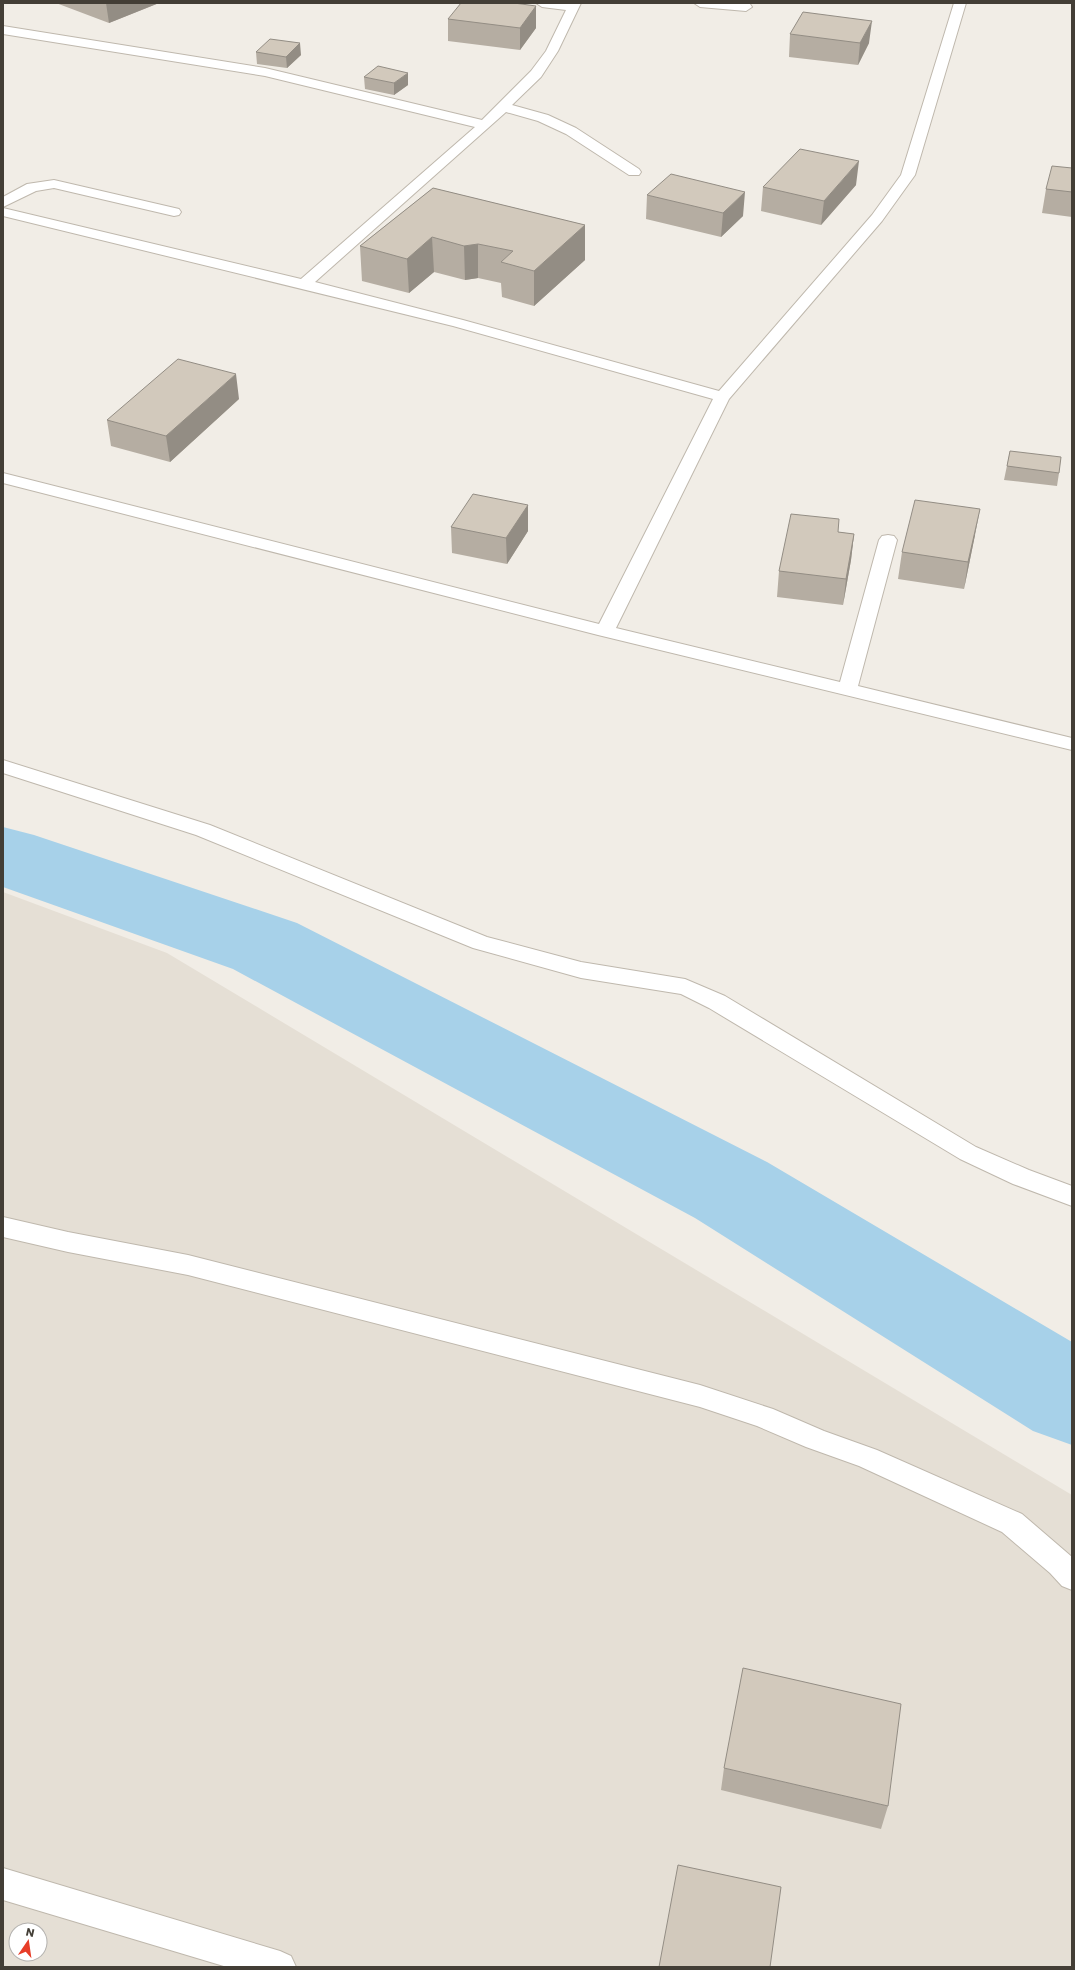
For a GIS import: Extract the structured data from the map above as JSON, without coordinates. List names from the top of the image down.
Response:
{
  "north": "top"
}
